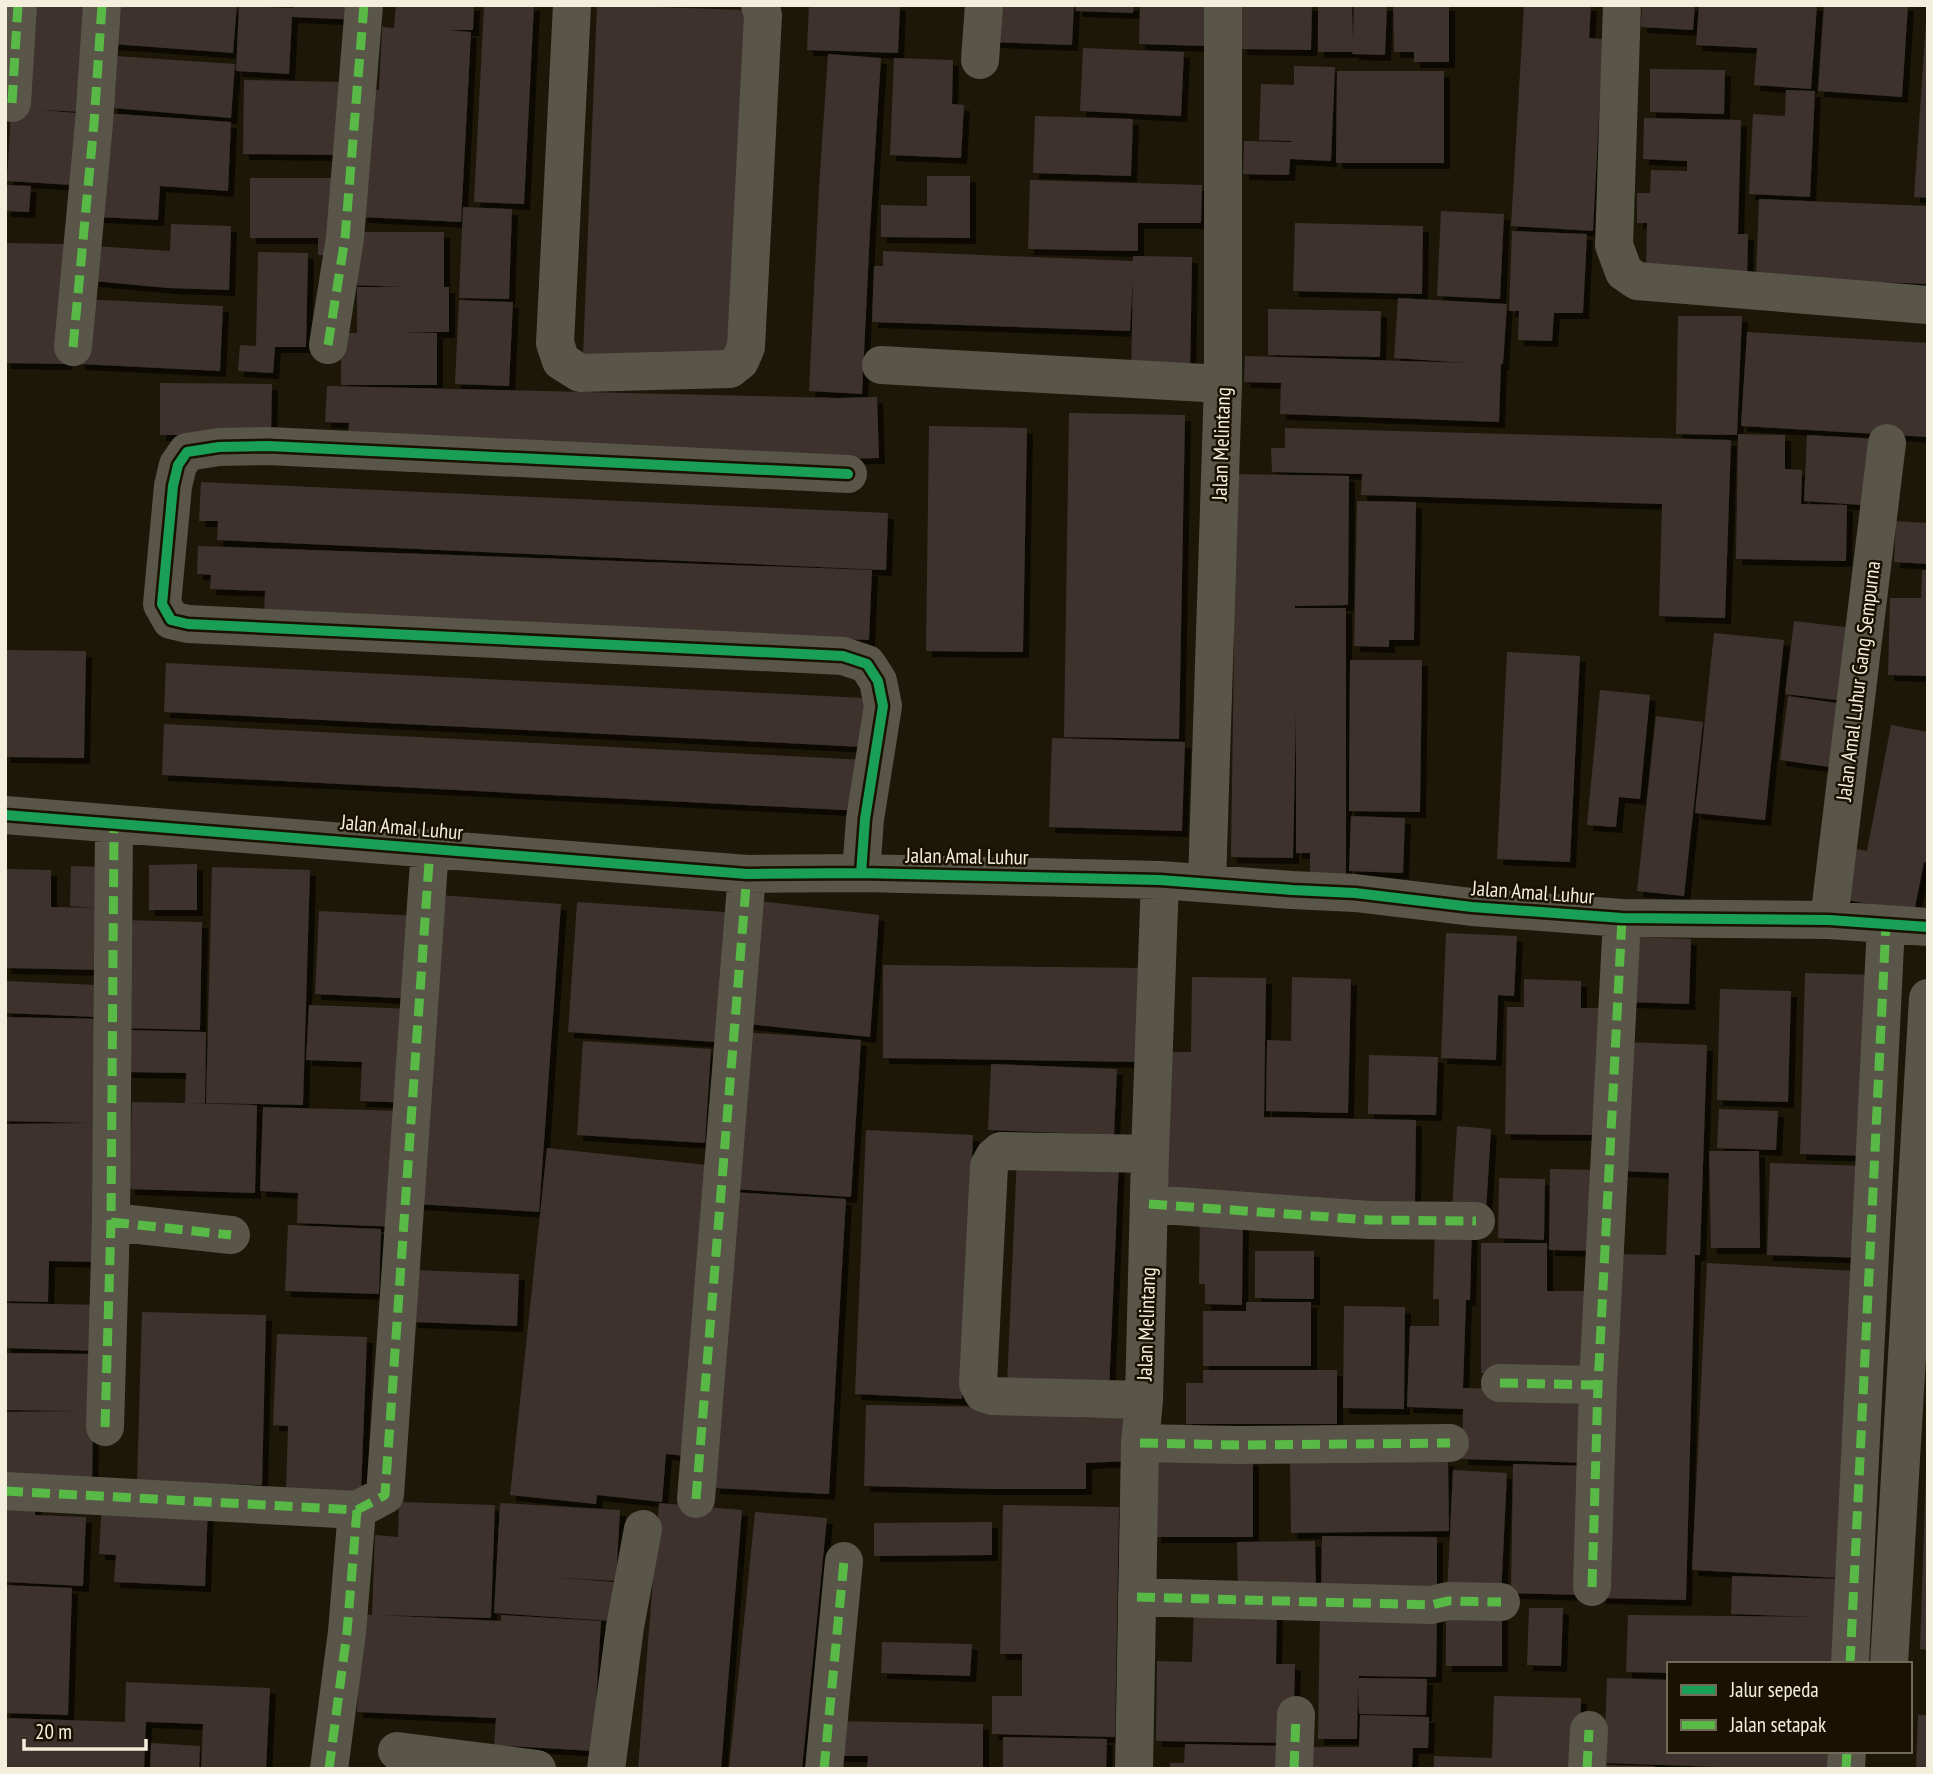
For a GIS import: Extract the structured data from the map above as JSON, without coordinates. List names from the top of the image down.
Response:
{
  "streets": {
    "street": ["Jalan Melintang", "Jalan Amal Luhur Gang Sempurna", "Jalan Amal Luhur"]
  },
  "crossings": [
    ["Jalan Melintang", "Jalan Amal Luhur"],
    ["Jalan Amal Luhur Gang Sempurna", "Jalan Amal Luhur"]
  ],
  "legend": ["Jalur sepeda", "Jalan setapak"],
  "scale_bar": "20 m"
}
